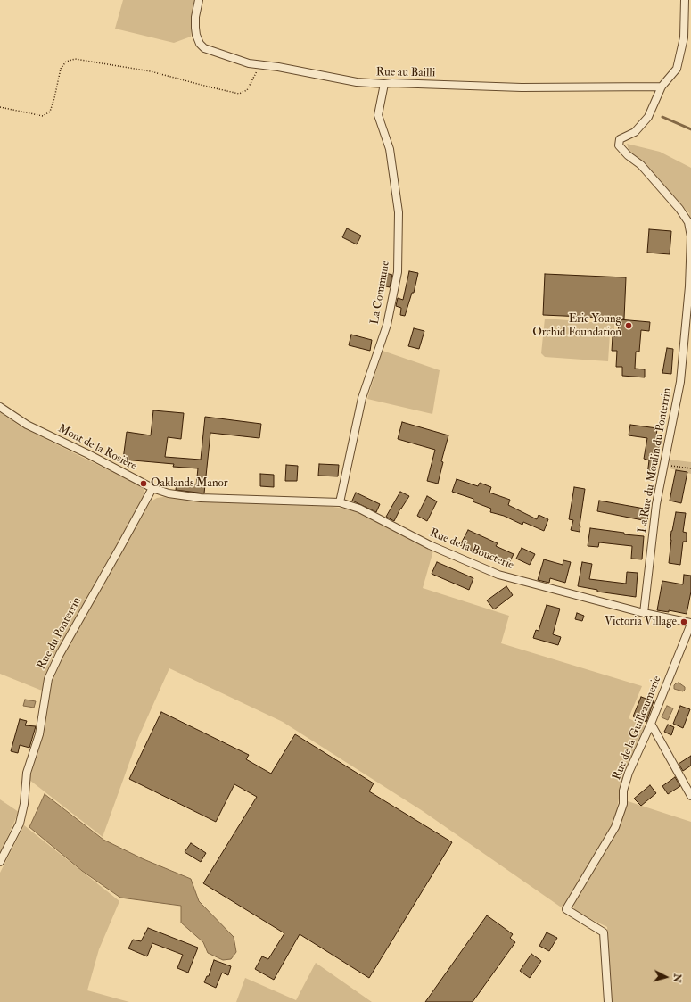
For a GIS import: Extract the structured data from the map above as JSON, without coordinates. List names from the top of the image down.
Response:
{
  "streets": {
    "street": [
      "Rue au Bailli",
      "La Commune",
      "Mont de la Rosière",
      "La Rue du Moulin du Ponterrin",
      "Rue de la Boucterie",
      "Rue du Ponterrin",
      "Rue de la Guilleaumerie"
    ]
  },
  "crossings": [
    ["Rue au Bailli", "La Commune"],
    ["Rue au Bailli", "La Rue du Moulin du Ponterrin"],
    ["La Commune", "Mont de la Rosière"],
    ["La Commune", "Rue de la Boucterie"],
    ["Mont de la Rosière", "Rue de la Boucterie"],
    ["Mont de la Rosière", "Rue du Ponterrin"],
    ["La Rue du Moulin du Ponterrin", "Rue de la Boucterie"],
    ["Rue de la Boucterie", "Rue de la Guilleaumerie"]
  ],
  "places": ["Eric Young Orchid Foundation", "Oaklands Manor", "Victoria Village"],
  "north": "right"
}
